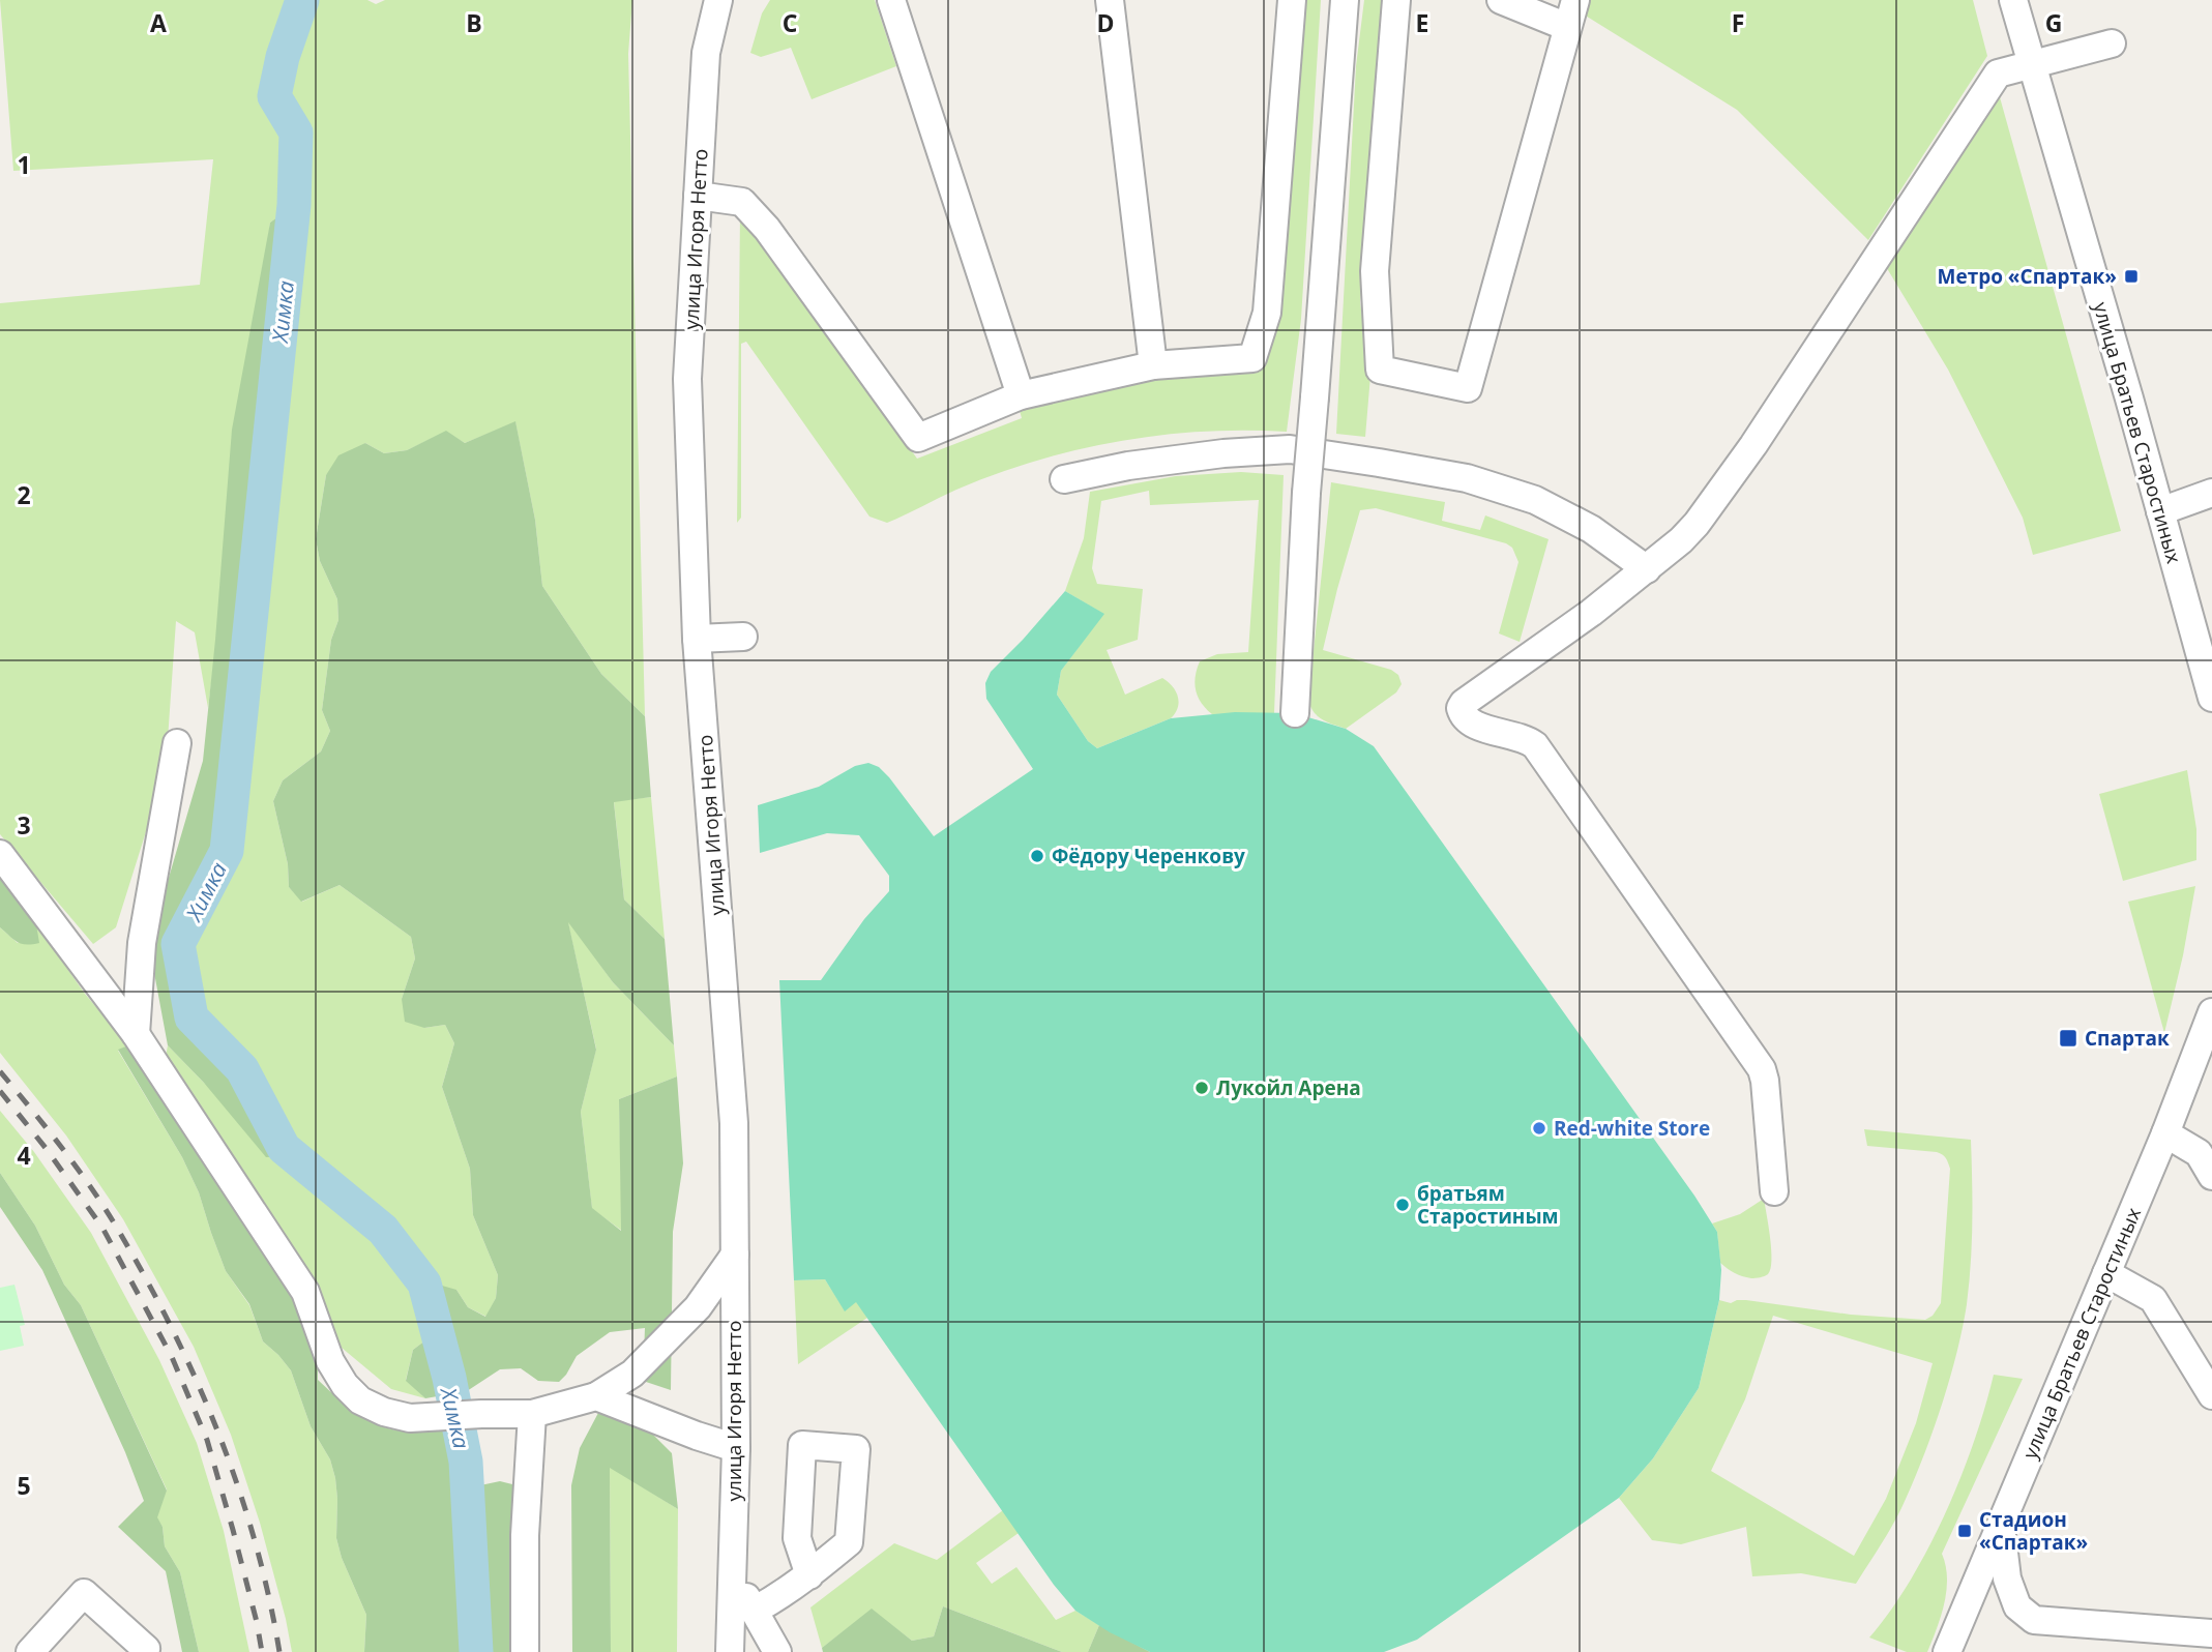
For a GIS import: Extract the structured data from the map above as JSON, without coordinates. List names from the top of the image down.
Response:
{
  "streets": {
    "street": ["улица Игоря Нетто", "улица Братьев Старостиных"]
  },
  "water": ["Химка"],
  "places": {
    "transit": ["Метро «Спартак»", "Спартак", "Стадион «Спартак»"],
    "other": [
      "Фёдору Черенкову",
      "Лукойл Арена",
      "Red-white Store",
      "братьям Старостиным"
    ]
  },
  "grid": {
    "columns": [
      "A",
      "B",
      "C",
      "D",
      "E",
      "F",
      "G"
    ],
    "rows": [
      "1",
      "2",
      "3",
      "4",
      "5"
    ]
  }
}
